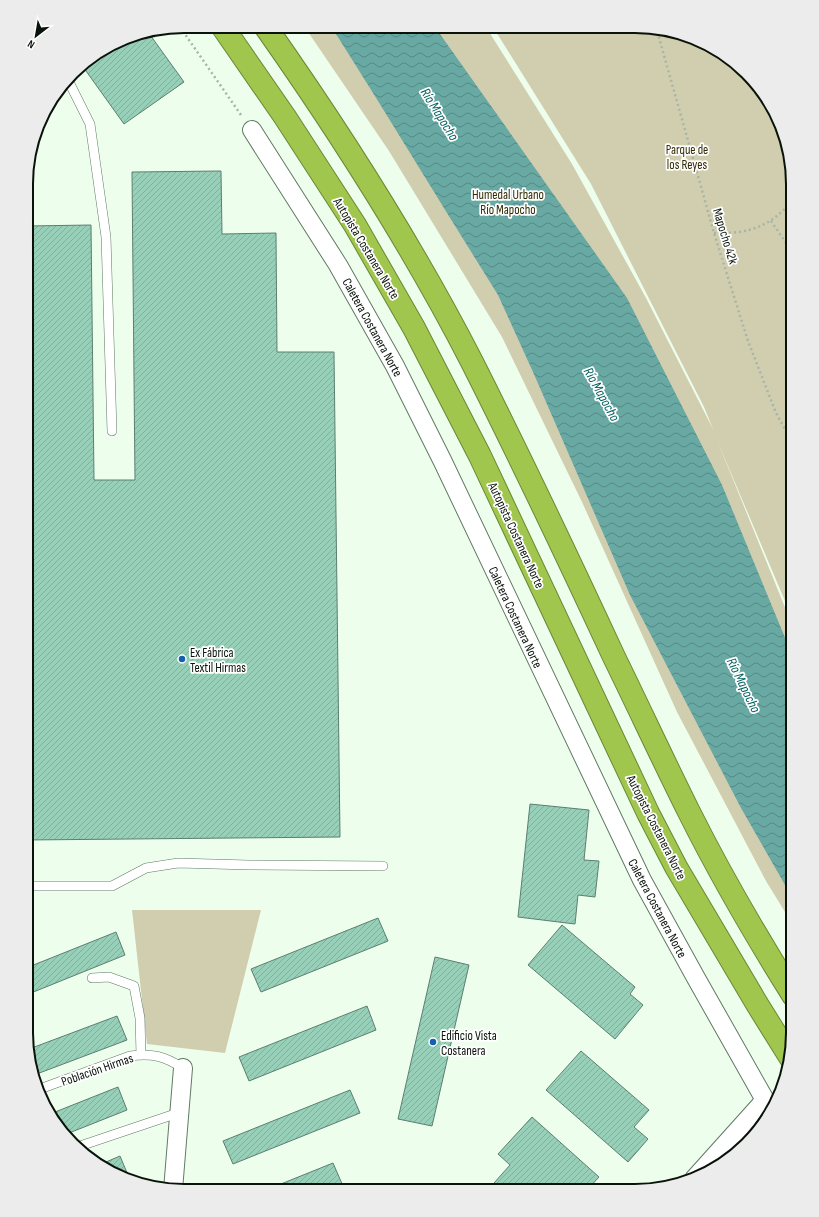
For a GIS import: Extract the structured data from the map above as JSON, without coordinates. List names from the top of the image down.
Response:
{
  "streets": {
    "highway": ["Autopista Costanera Norte"],
    "street": ["Caletera Costanera Norte", "Población Hirmas"],
    "path": ["Mapocho 42k"]
  },
  "water": ["Río Mapocho"],
  "parks": ["Parque de los Reyes", "Humedal Urbano Río Mapocho"],
  "places": ["Ex Fábrica Textil Hirmas", "Edificio Vista Costanera"],
  "north": "bottom left"
}
